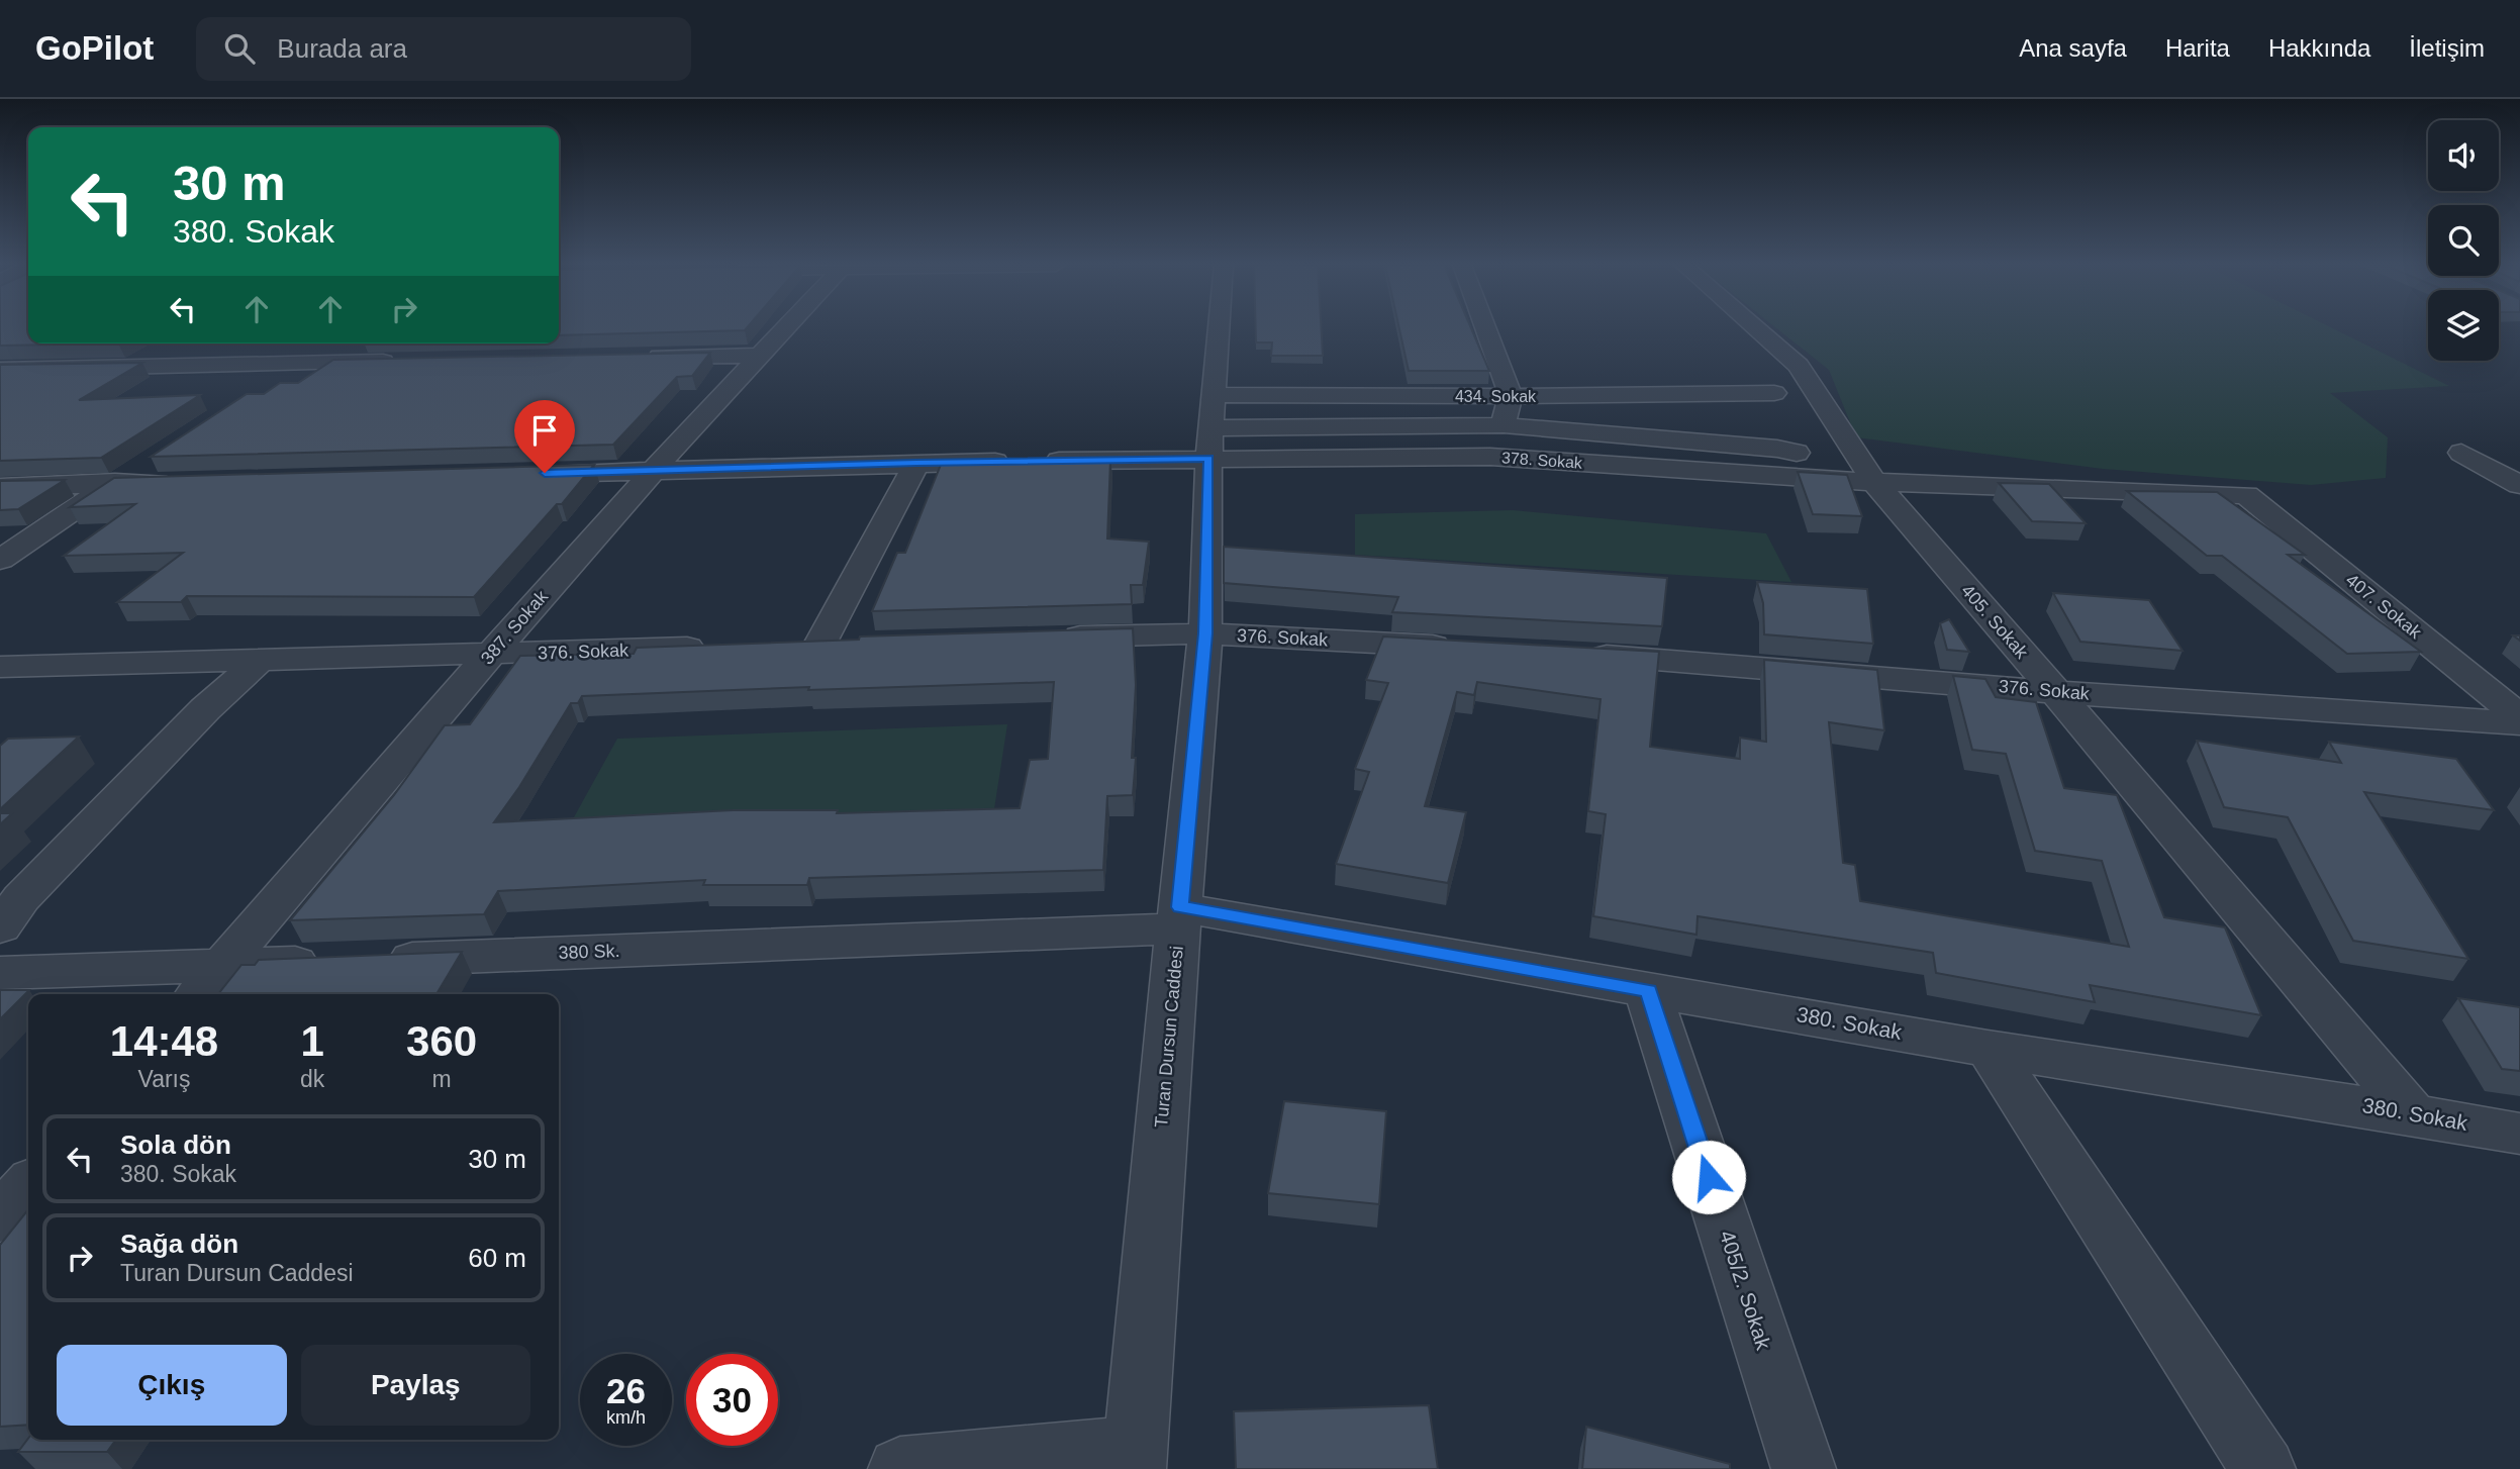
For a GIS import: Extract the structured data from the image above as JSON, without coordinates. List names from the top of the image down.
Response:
{
  "streets": {
    "street": [
      "434. Sokak",
      "378. Sokak",
      "407. Sokak",
      "405. Sokak",
      "387. Sokak",
      "376. Sokak",
      "380 Sk.",
      "380. Sokak",
      "Turan Dursun Caddesi",
      "405/2. Sokak"
    ]
  },
  "crossings": [
    ["434. Sokak", "378. Sokak"],
    ["434. Sokak", "Turan Dursun Caddesi"],
    ["378. Sokak", "407. Sokak"],
    ["378. Sokak", "405. Sokak"],
    ["378. Sokak", "Turan Dursun Caddesi"],
    ["407. Sokak", "376. Sokak"],
    ["405. Sokak", "376. Sokak"],
    ["405. Sokak", "380. Sokak"],
    ["387. Sokak", "376. Sokak"],
    ["387. Sokak", "380 Sk."],
    ["376. Sokak", "Turan Dursun Caddesi"],
    ["380 Sk.", "380. Sokak"],
    ["380 Sk.", "Turan Dursun Caddesi"],
    ["380. Sokak", "Turan Dursun Caddesi"],
    ["380. Sokak", "405/2. Sokak"]
  ],
  "page": {
    "header": "GoPilot",
    "search": "Burada ara",
    "nav": [
      "Ana sayfa",
      "Harita",
      "Hakkında",
      "İletişim"
    ],
    "turn": ["30 m", "380. Sokak"],
    "eta": [
      "14:48",
      "Varış",
      "1",
      "dk",
      "360",
      "m"
    ],
    "list": [
      {
        "name": "Sola dön",
        "note": "380. Sokak",
        "value": "30 m"
      },
      {
        "name": "Sağa dön",
        "note": "Turan Dursun Caddesi",
        "value": "60 m"
      }
    ],
    "buttons": ["Çıkış", "Paylaş"],
    "speed": "26 km/h",
    "limit": "30"
  }
}
